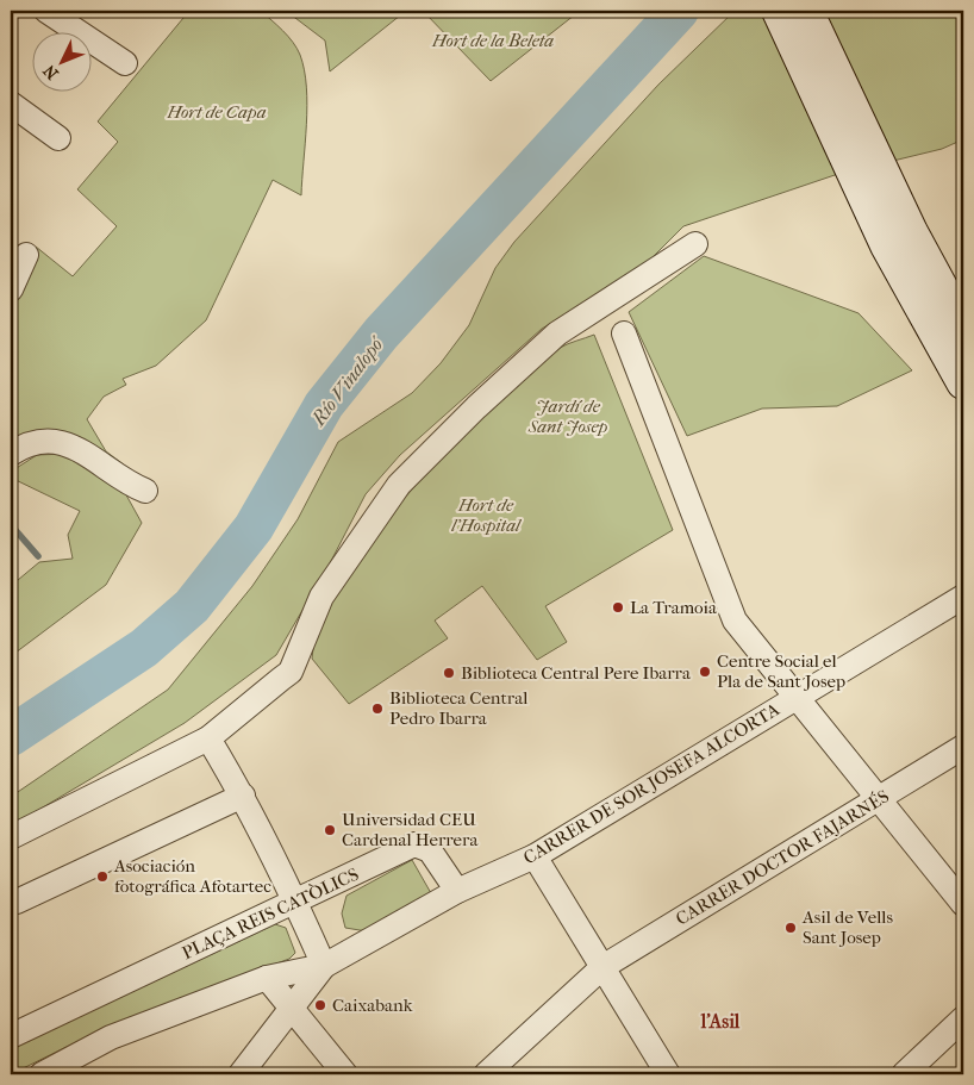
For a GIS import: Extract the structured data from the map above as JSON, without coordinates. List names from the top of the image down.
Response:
{
  "streets": {
    "street": ["CARRER DE SOR JOSEFA ALCORTA", "CARRER DOCTOR FAJARNÉS", "PLAÇA REIS CATÒLICS"]
  },
  "crossings": [
    ["CARRER DE SOR JOSEFA ALCORTA", "PLAÇA REIS CATÒLICS"]
  ],
  "districts": ["l'Asil"],
  "water": ["Río Vinalopó"],
  "parks": [
    "Hort de la Beleta",
    "Hort de Capa",
    "Jardí de Sant Josep",
    "Hort de l'Hospital"
  ],
  "places": [
    "La Tramoia",
    "Centre Social el Pla de Sant Josep",
    "Biblioteca Central Pere Ibarra",
    "Biblioteca Central Pedro Ibarra",
    "Universidad CEU Cardenal Herrera",
    "Asociación fotográfica Afotartec",
    "Asil de Vells Sant Josep",
    "Caixabank"
  ],
  "north": "bottom left"
}
